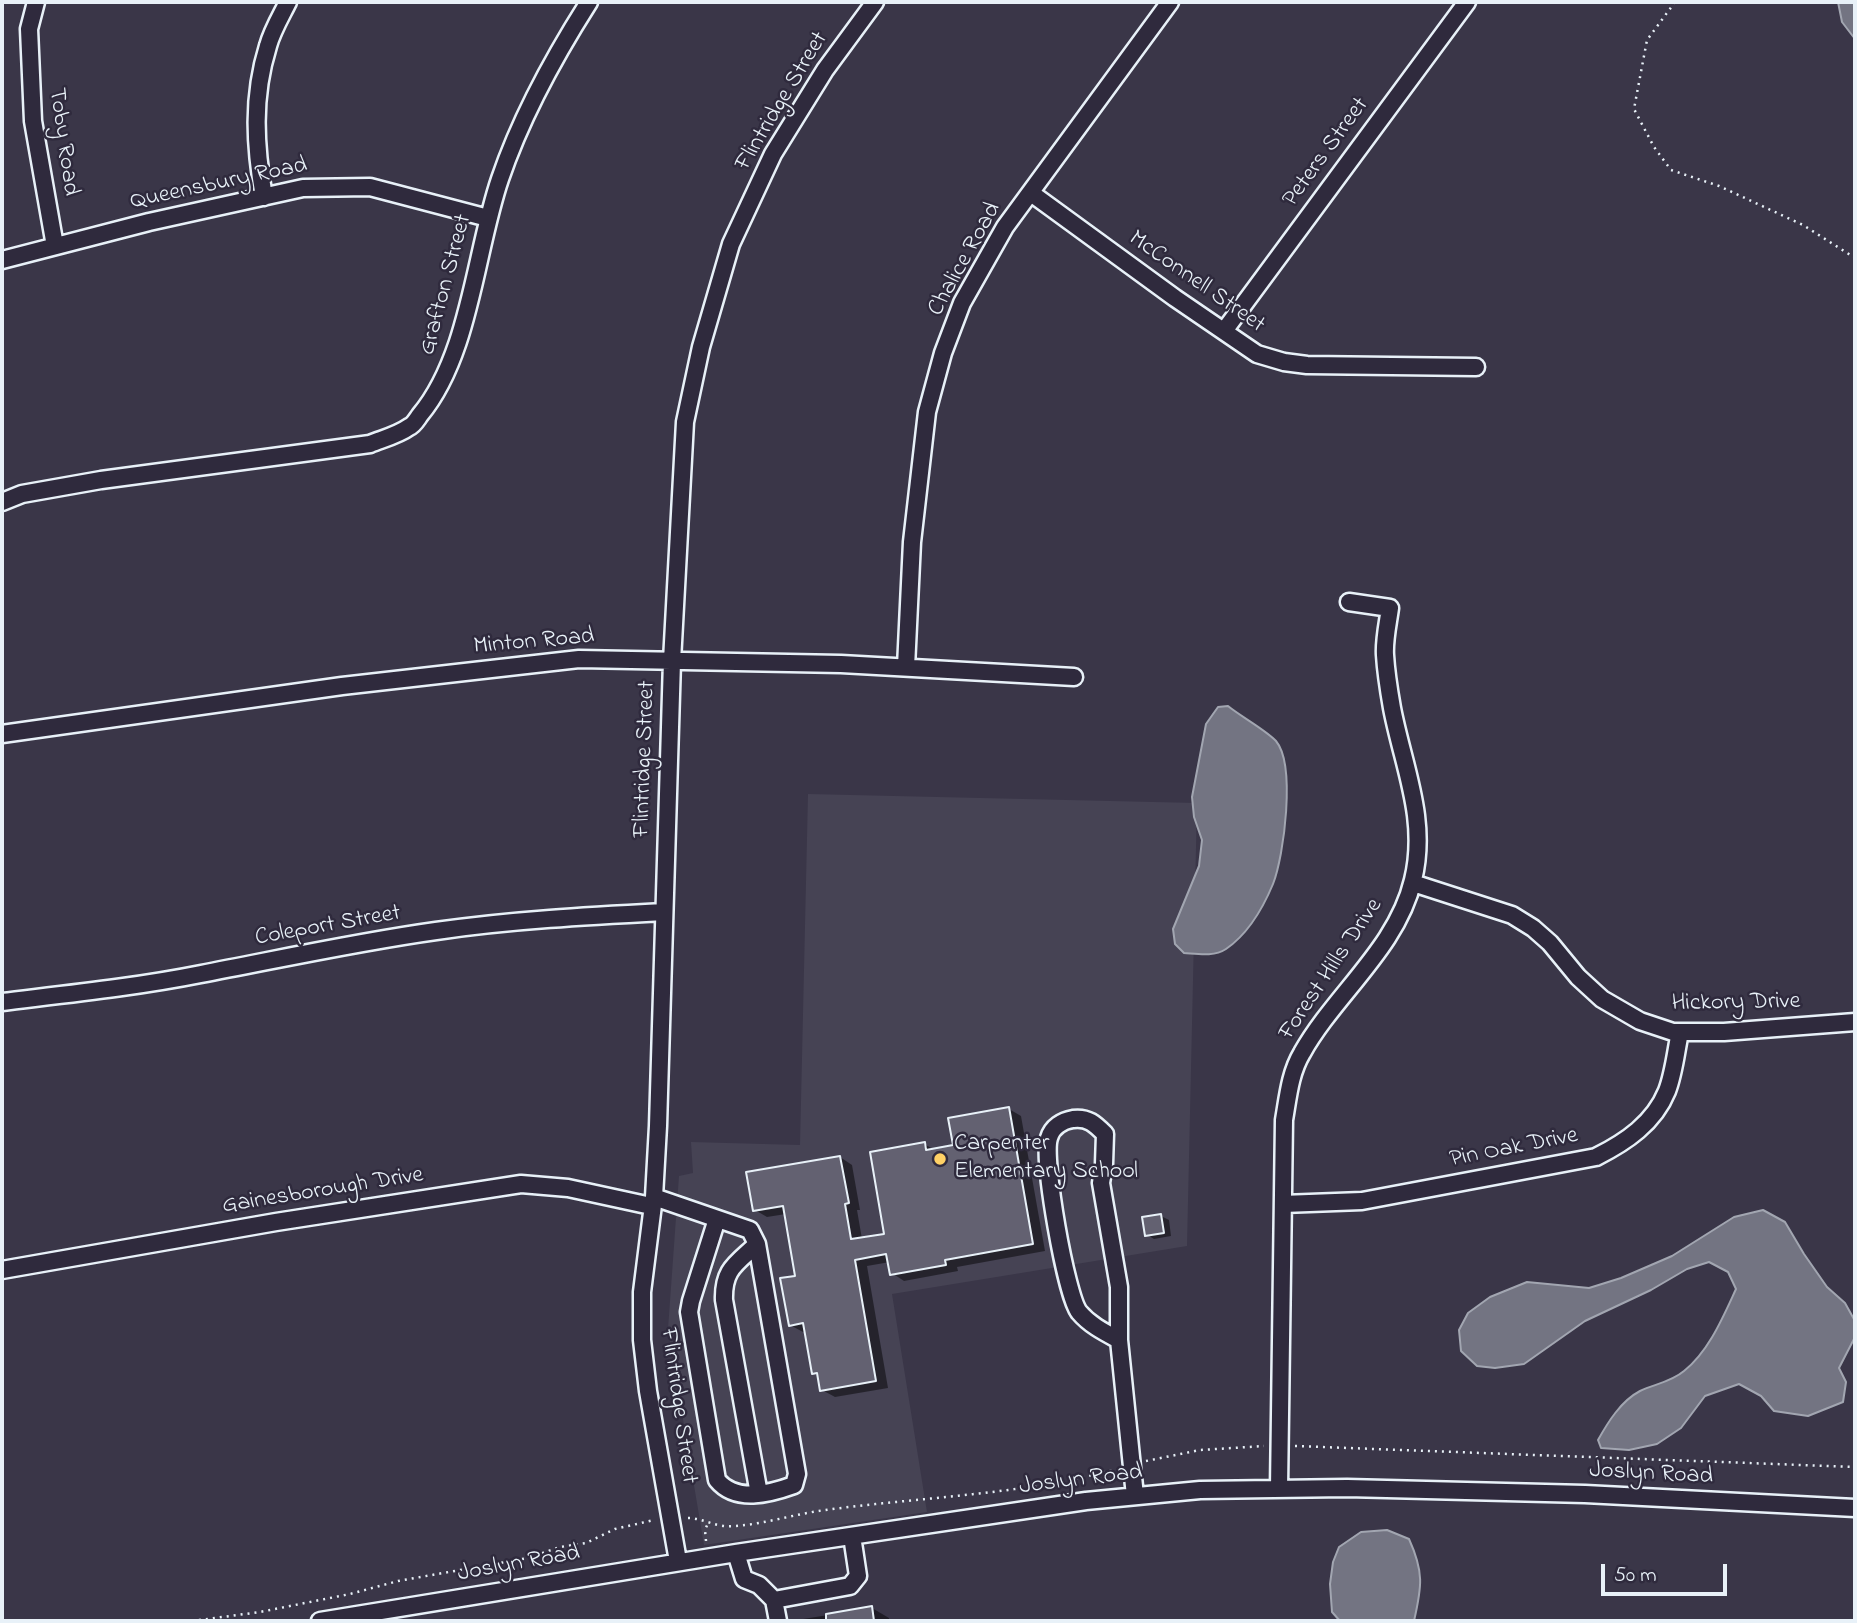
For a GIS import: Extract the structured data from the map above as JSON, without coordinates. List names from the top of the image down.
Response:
{
  "streets": {
    "street": [
      "Flintridge Street",
      "Toby Road",
      "Peters Street",
      "Queensbury Road",
      "Chalice Road",
      "McConnell Street",
      "Grafton Street",
      "Minton Road",
      "Coleport Street",
      "Forest Hills Drive",
      "Hickory Drive",
      "Pin Oak Drive",
      "Gainesborough Drive",
      "Joslyn Road"
    ]
  },
  "crossings": [
    ["Flintridge Street", "Minton Road"],
    ["Flintridge Street", "Coleport Street"],
    ["Flintridge Street", "Gainesborough Drive"],
    ["Flintridge Street", "Joslyn Road"],
    ["Toby Road", "Queensbury Road"],
    ["Peters Street", "McConnell Street"],
    ["Queensbury Road", "Grafton Street"],
    ["Chalice Road", "McConnell Street"],
    ["Chalice Road", "Minton Road"],
    ["Forest Hills Drive", "Hickory Drive"],
    ["Forest Hills Drive", "Pin Oak Drive"],
    ["Forest Hills Drive", "Joslyn Road"],
    ["Hickory Drive", "Pin Oak Drive"]
  ],
  "places": ["Carpenter Elementary School"],
  "scale_bar": "50 m"
}
